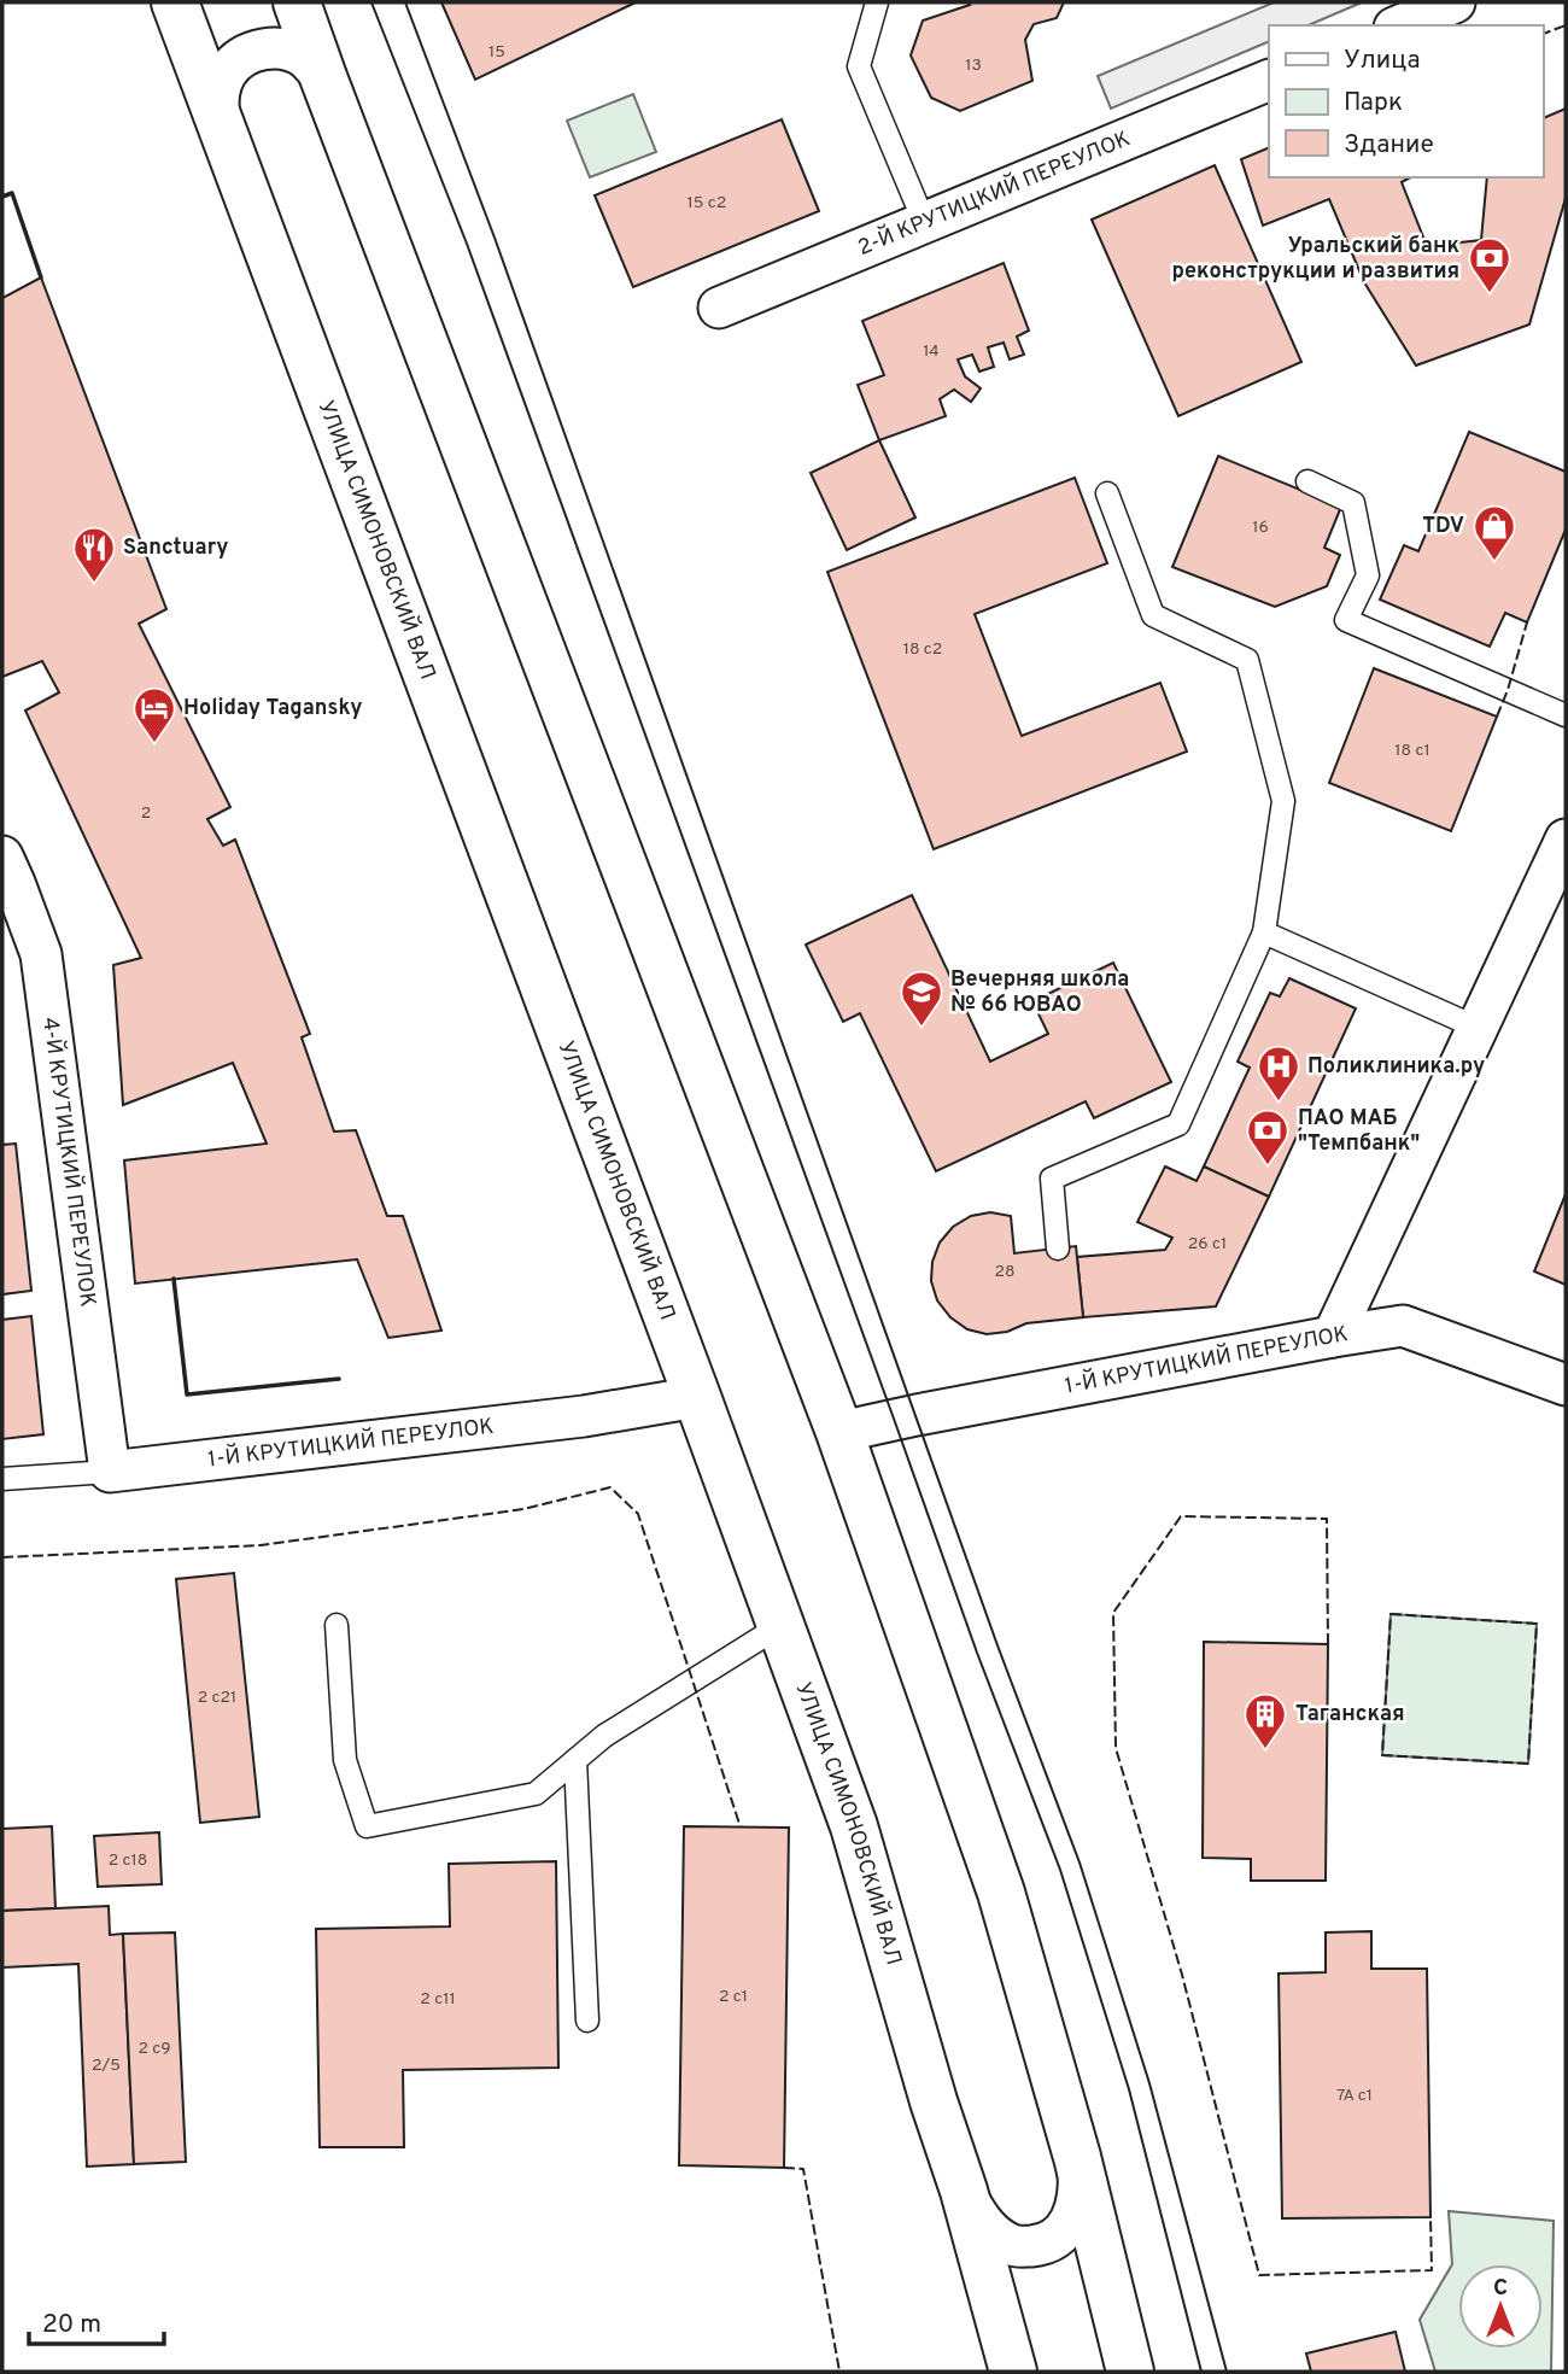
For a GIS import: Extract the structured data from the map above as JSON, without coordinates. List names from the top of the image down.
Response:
{
  "streets": {
    "main road": ["УЛИЦА СИМОНОВСКИЙ ВАЛ"],
    "street": ["2-Й КРУТИЦКИЙ ПЕРЕУЛОК", "4-Й КРУТИЦКИЙ ПЕРЕУЛОК", "1-Й КРУТИЦКИЙ ПЕРЕУЛОК"]
  },
  "crossings": [
    ["УЛИЦА СИМОНОВСКИЙ ВАЛ", "1-Й КРУТИЦКИЙ ПЕРЕУЛОК"],
    ["4-Й КРУТИЦКИЙ ПЕРЕУЛОК", "1-Й КРУТИЦКИЙ ПЕРЕУЛОК"]
  ],
  "places": {
    "bank": ["Уральский банк реконструкции и развития", "ПАО МАБ \"Темпбанк\""],
    "shop": ["TDV"],
    "restaurant": ["Sanctuary"],
    "hotel": ["Holiday Tagansky"],
    "school or university": ["Вечерняя школа № 66 ЮВАО"],
    "hospital": ["Поликлиника.ру"],
    "building": ["Таганская"]
  },
  "house_numbers": [
    "15",
    "13",
    "15 c2",
    "14",
    "16",
    "18 с2",
    "18 с1",
    "2",
    "26 с1",
    "28",
    "2 с21",
    "2 с18",
    "2 с1",
    "2 с11",
    "2 с9",
    "2/5",
    "7А с1"
  ],
  "legend": ["Улица", "Парк", "Здание"],
  "scale_bar": "20 m",
  "north": "top"
}
